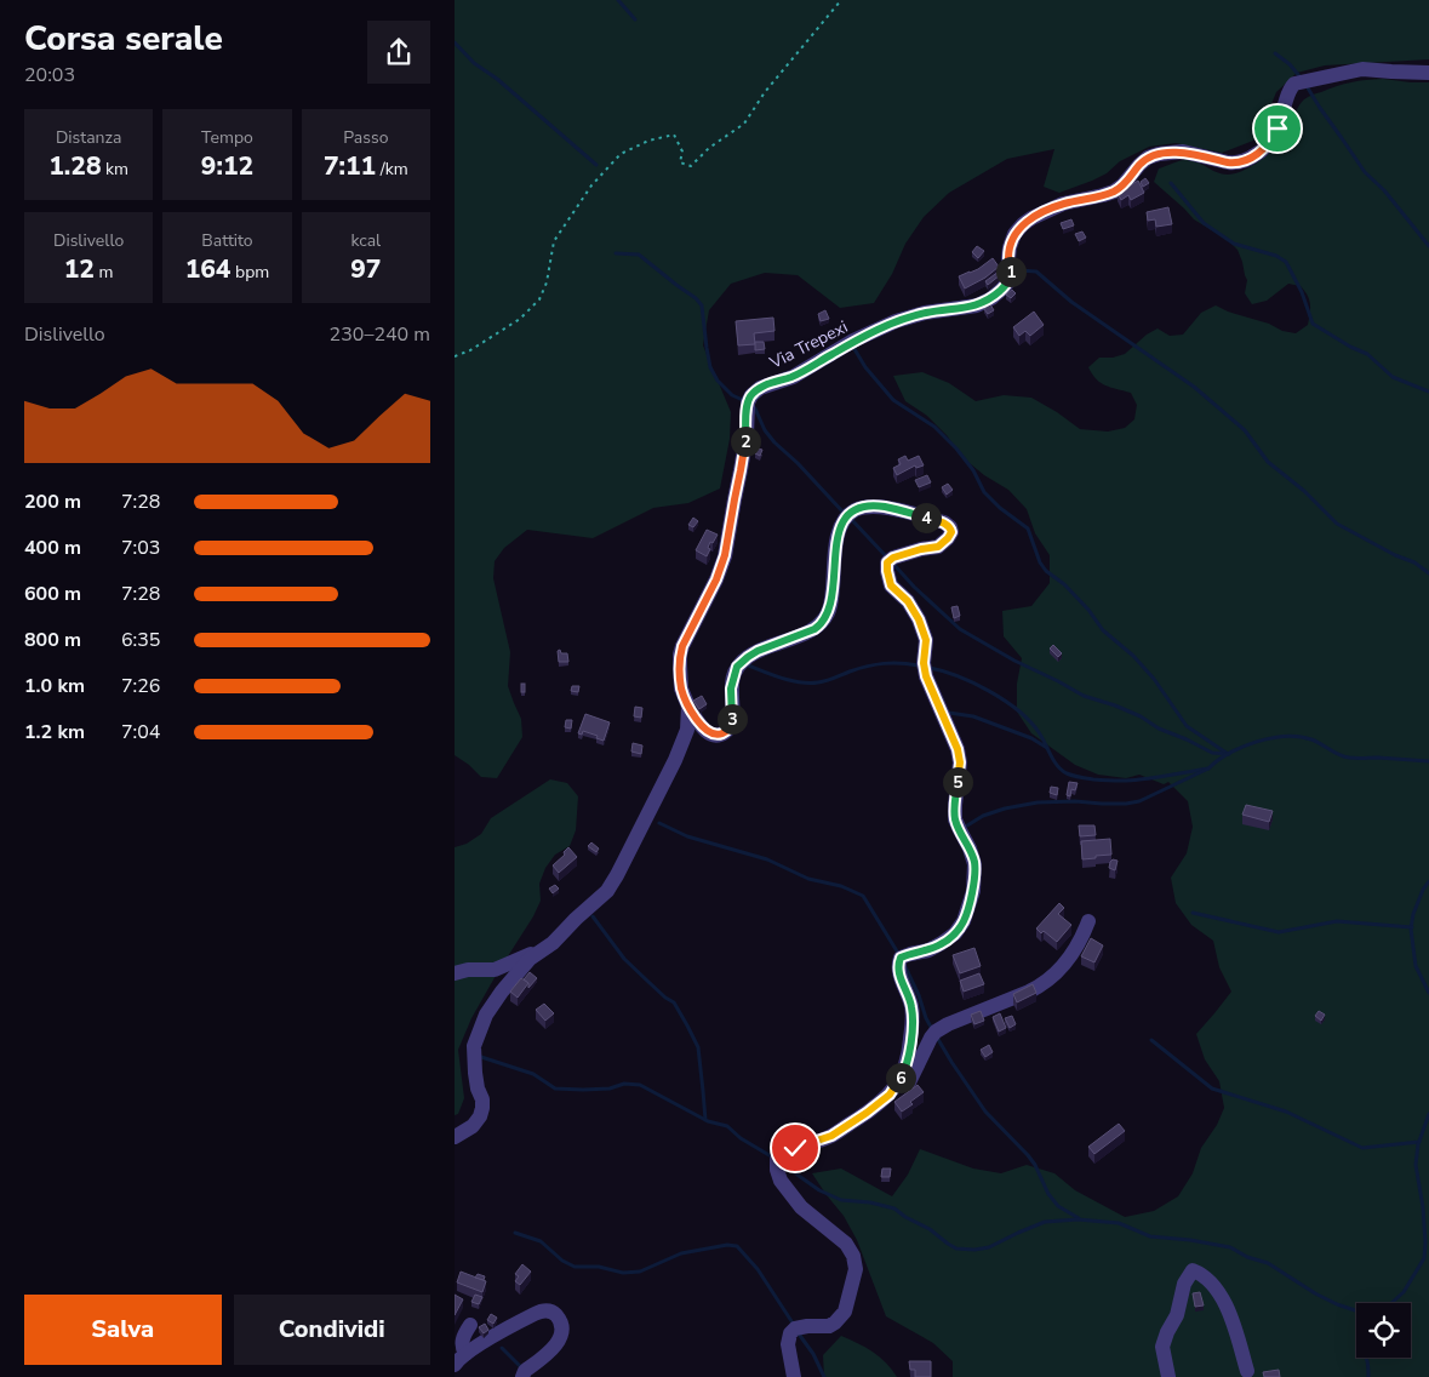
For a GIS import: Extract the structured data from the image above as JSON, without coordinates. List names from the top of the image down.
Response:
{
  "streets": {
    "street": ["Via Trepexi"]
  },
  "page": {
    "heading": ["Corsa serale", "20:03"],
    "stats": [
      ["Distanza", "1.28 km"],
      ["Tempo", "9:12"],
      ["Passo", "7:11 /km"],
      ["Dislivello", "12 m"],
      ["Battito", "164 bpm"],
      ["kcal", "97"]
    ],
    "pins": [
      "1",
      "2",
      "4",
      "3",
      "5",
      "6"
    ],
    "chart": ["Dislivello", "230–240 m"],
    "list": [
      {
        "name": "200 m",
        "note": "7:28"
      },
      {
        "name": "400 m",
        "note": "7:03"
      },
      {
        "name": "600 m",
        "note": "7:28"
      },
      {
        "name": "800 m",
        "note": "6:35"
      },
      {
        "name": "1.0 km",
        "note": "7:26"
      },
      {
        "name": "1.2 km",
        "note": "7:04"
      }
    ],
    "buttons": ["Salva", "Condividi"]
  }
}
